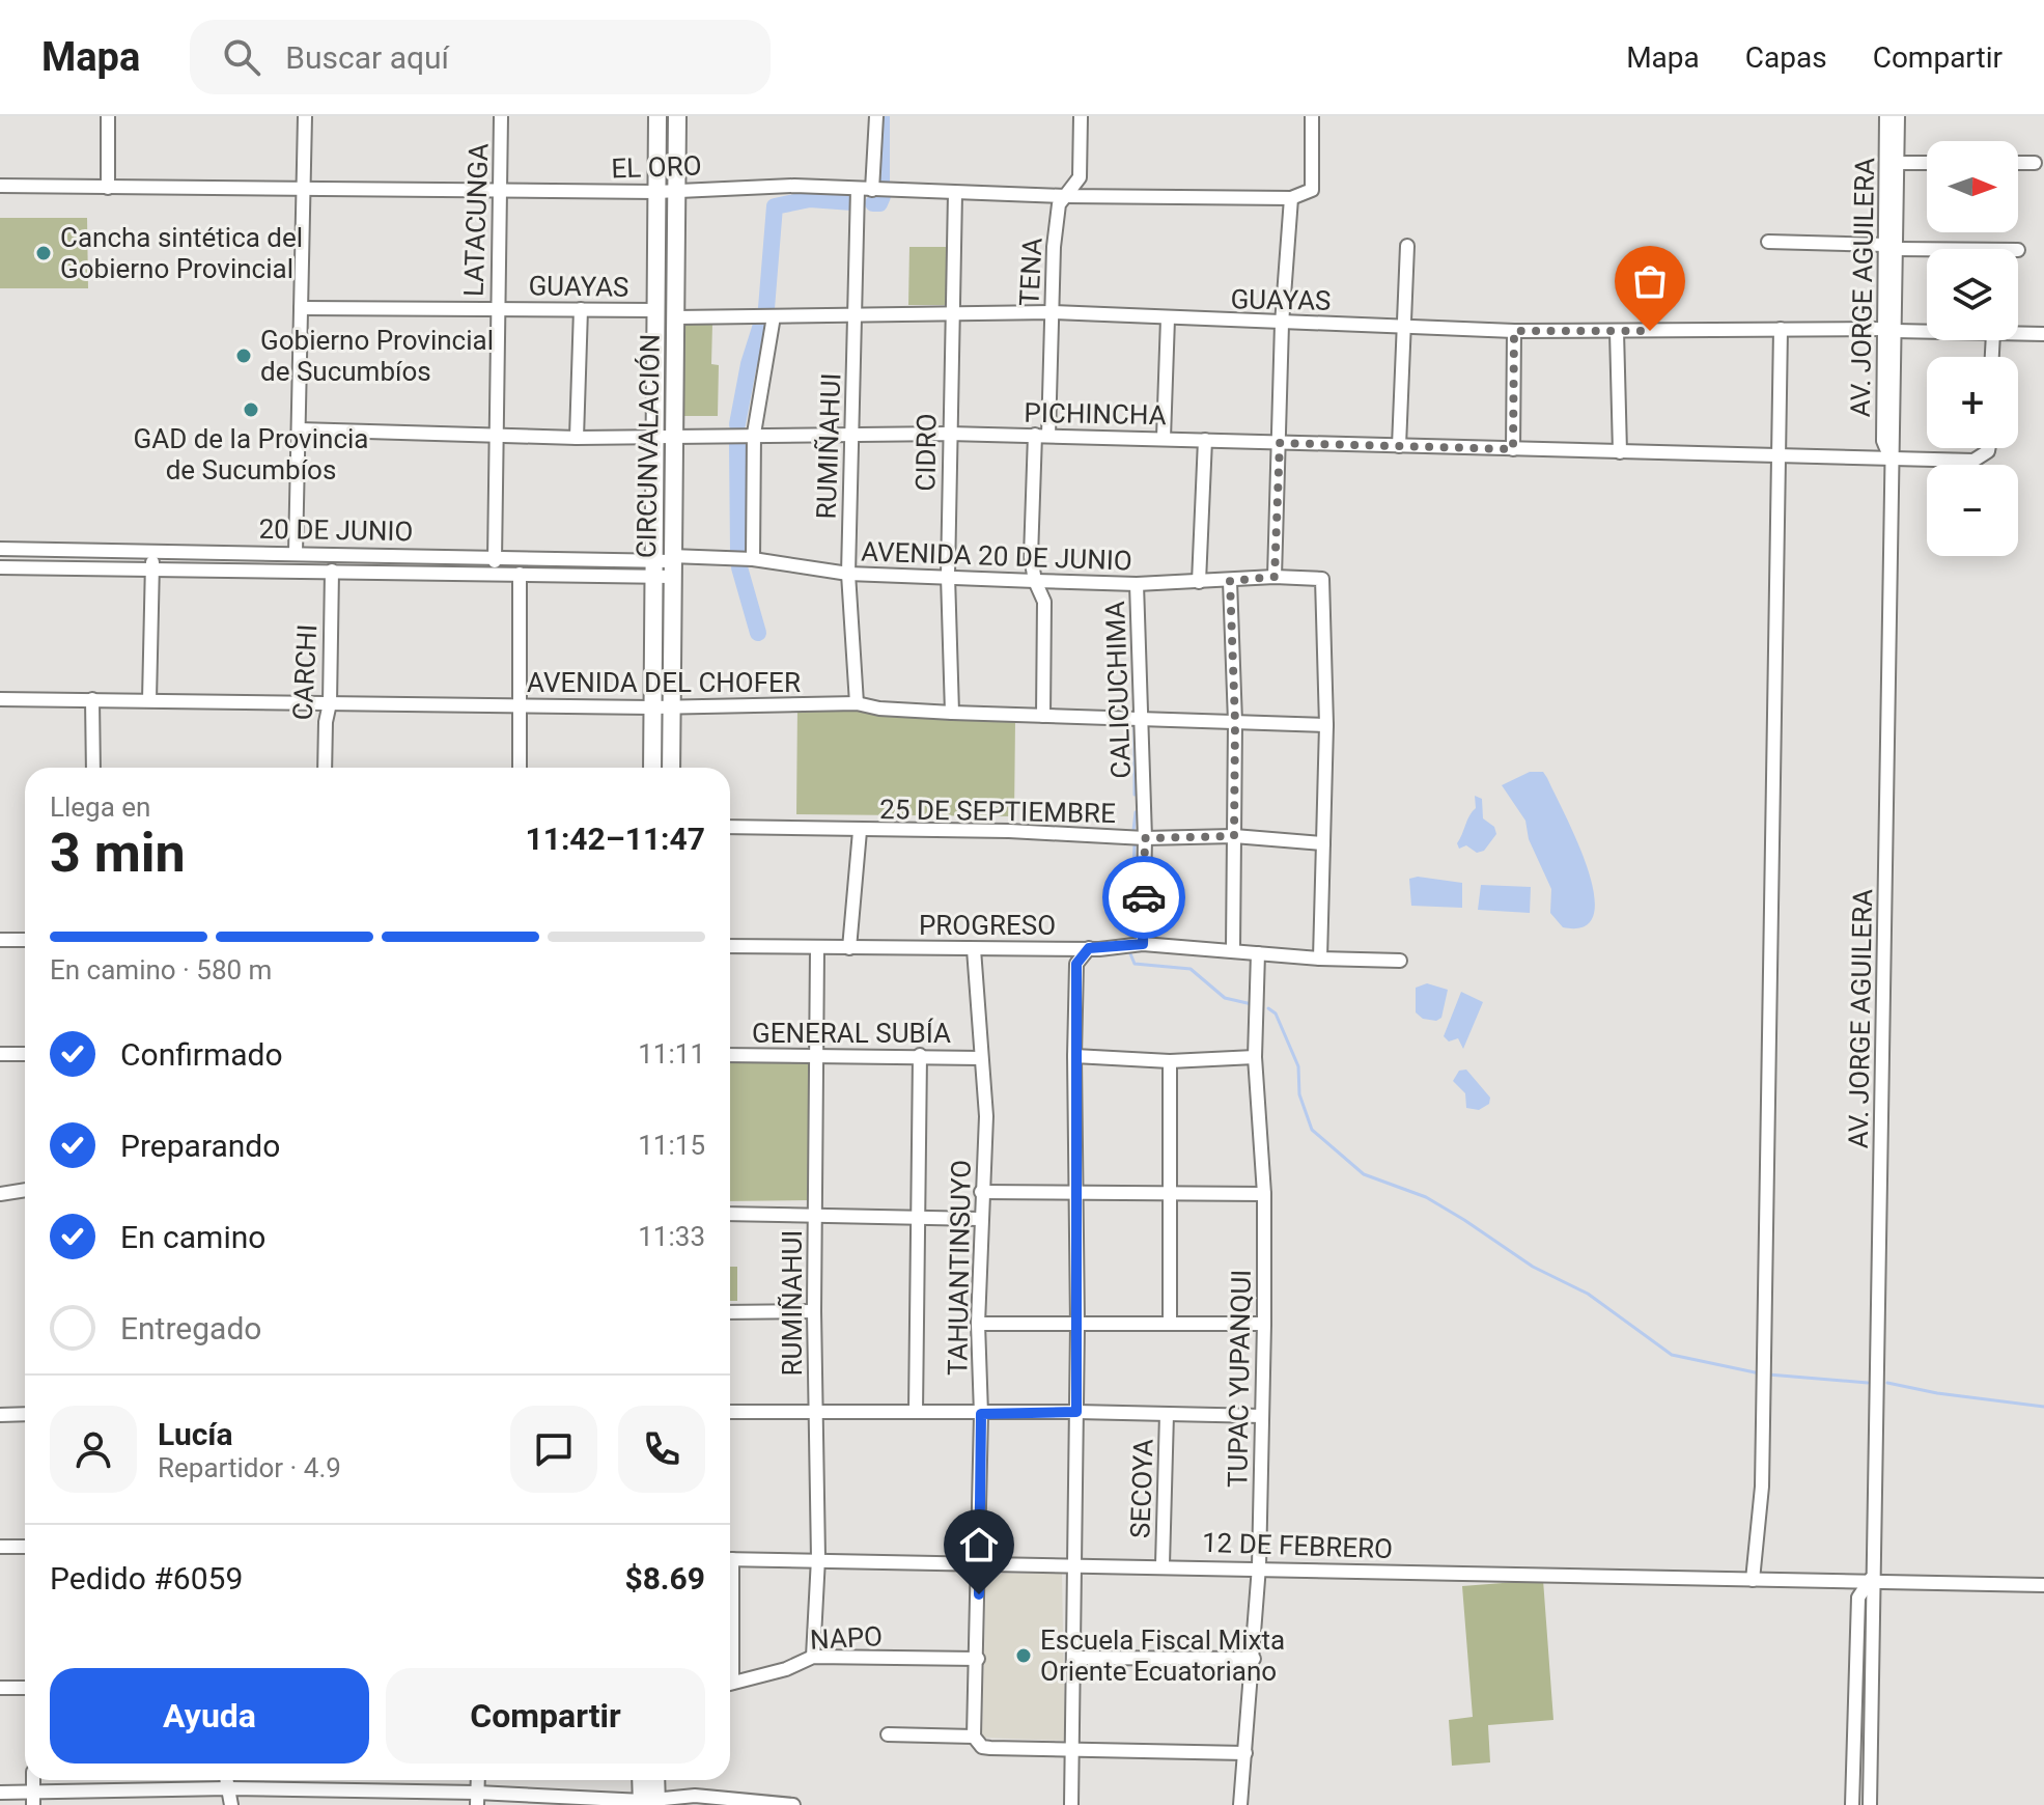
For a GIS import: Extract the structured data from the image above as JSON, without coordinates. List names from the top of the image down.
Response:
{
  "streets": {
    "main road": ["CIRCUNVALACIÓN"],
    "street": [
      "EL ORO",
      "LATACUNGA",
      "TENA",
      "GUAYAS",
      "AV. JORGE AGUILERA",
      "PICHINCHA",
      "RUMIÑAHUI",
      "CIDRO",
      "20 DE JUNIO",
      "AVENIDA 20 DE JUNIO",
      "CARCHI",
      "AVENIDA DEL CHOFER",
      "CALICUCHIMA",
      "25 DE SEPTIEMBRE",
      "PROGRESO",
      "GENERAL SUBÍA",
      "TAHUANTINSUYO",
      "TUPAC YUPANQUI",
      "SECOYA",
      "12 DE FEBRERO",
      "NAPO"
    ]
  },
  "crossings": [
    ["EL ORO", "LATACUNGA"],
    ["EL ORO", "TENA"],
    ["EL ORO", "CIRCUNVALACIÓN"],
    ["EL ORO", "RUMIÑAHUI"],
    ["EL ORO", "CIDRO"],
    ["LATACUNGA", "GUAYAS"],
    ["LATACUNGA", "PICHINCHA"],
    ["LATACUNGA", "20 DE JUNIO"],
    ["TENA", "GUAYAS"],
    ["TENA", "PICHINCHA"],
    ["TENA", "AVENIDA 20 DE JUNIO"],
    ["TENA", "AVENIDA DEL CHOFER"],
    ["GUAYAS", "AV. JORGE AGUILERA"],
    ["GUAYAS", "CIRCUNVALACIÓN"],
    ["GUAYAS", "RUMIÑAHUI"],
    ["GUAYAS", "CIDRO"],
    ["AV. JORGE AGUILERA", "PICHINCHA"],
    ["AV. JORGE AGUILERA", "12 DE FEBRERO"],
    ["PICHINCHA", "CIRCUNVALACIÓN"],
    ["PICHINCHA", "RUMIÑAHUI"],
    ["PICHINCHA", "CIDRO"],
    ["CIRCUNVALACIÓN", "20 DE JUNIO"],
    ["CIRCUNVALACIÓN", "AVENIDA 20 DE JUNIO"],
    ["CIRCUNVALACIÓN", "AVENIDA DEL CHOFER"],
    ["RUMIÑAHUI", "AVENIDA 20 DE JUNIO"],
    ["RUMIÑAHUI", "AVENIDA DEL CHOFER"],
    ["RUMIÑAHUI", "PROGRESO"],
    ["RUMIÑAHUI", "GENERAL SUBÍA"],
    ["RUMIÑAHUI", "12 DE FEBRERO"],
    ["RUMIÑAHUI", "NAPO"],
    ["CIDRO", "AVENIDA 20 DE JUNIO"],
    ["CIDRO", "AVENIDA DEL CHOFER"],
    ["20 DE JUNIO", "AVENIDA 20 DE JUNIO"],
    ["20 DE JUNIO", "CARCHI"],
    ["AVENIDA 20 DE JUNIO", "AVENIDA DEL CHOFER"],
    ["AVENIDA 20 DE JUNIO", "CALICUCHIMA"],
    ["CARCHI", "AVENIDA DEL CHOFER"],
    ["AVENIDA DEL CHOFER", "CALICUCHIMA"],
    ["CALICUCHIMA", "25 DE SEPTIEMBRE"],
    ["CALICUCHIMA", "PROGRESO"],
    ["PROGRESO", "TAHUANTINSUYO"],
    ["PROGRESO", "TUPAC YUPANQUI"],
    ["GENERAL SUBÍA", "TAHUANTINSUYO"],
    ["TAHUANTINSUYO", "12 DE FEBRERO"],
    ["TAHUANTINSUYO", "NAPO"],
    ["TUPAC YUPANQUI", "12 DE FEBRERO"],
    ["SECOYA", "12 DE FEBRERO"]
  ],
  "places": [
    "Cancha sintética del Gobierno Provincial",
    "Gobierno Provincial de Sucumbíos",
    "GAD de la Provincia de Sucumbíos",
    "Escuela Fiscal Mixta Oriente Ecuatoriano"
  ],
  "north": "right",
  "page": {
    "header": "Mapa",
    "search": "Buscar aquí",
    "nav": ["Mapa", "Capas", "Compartir"],
    "map_buttons": ["+", "−"],
    "heading": ["3 min", "Llega en", "11:42–11:47"],
    "panel": [
      "Lucía",
      "Repartidor · 4.9",
      "Pedido #6059",
      "$8.69"
    ],
    "bar": "En camino · 580 m",
    "list": [
      ["Confirmado", "11:11"],
      ["Preparando", "11:15"],
      ["En camino", "11:33"],
      "Entregado"
    ],
    "buttons": ["Ayuda", "Compartir"]
  }
}
